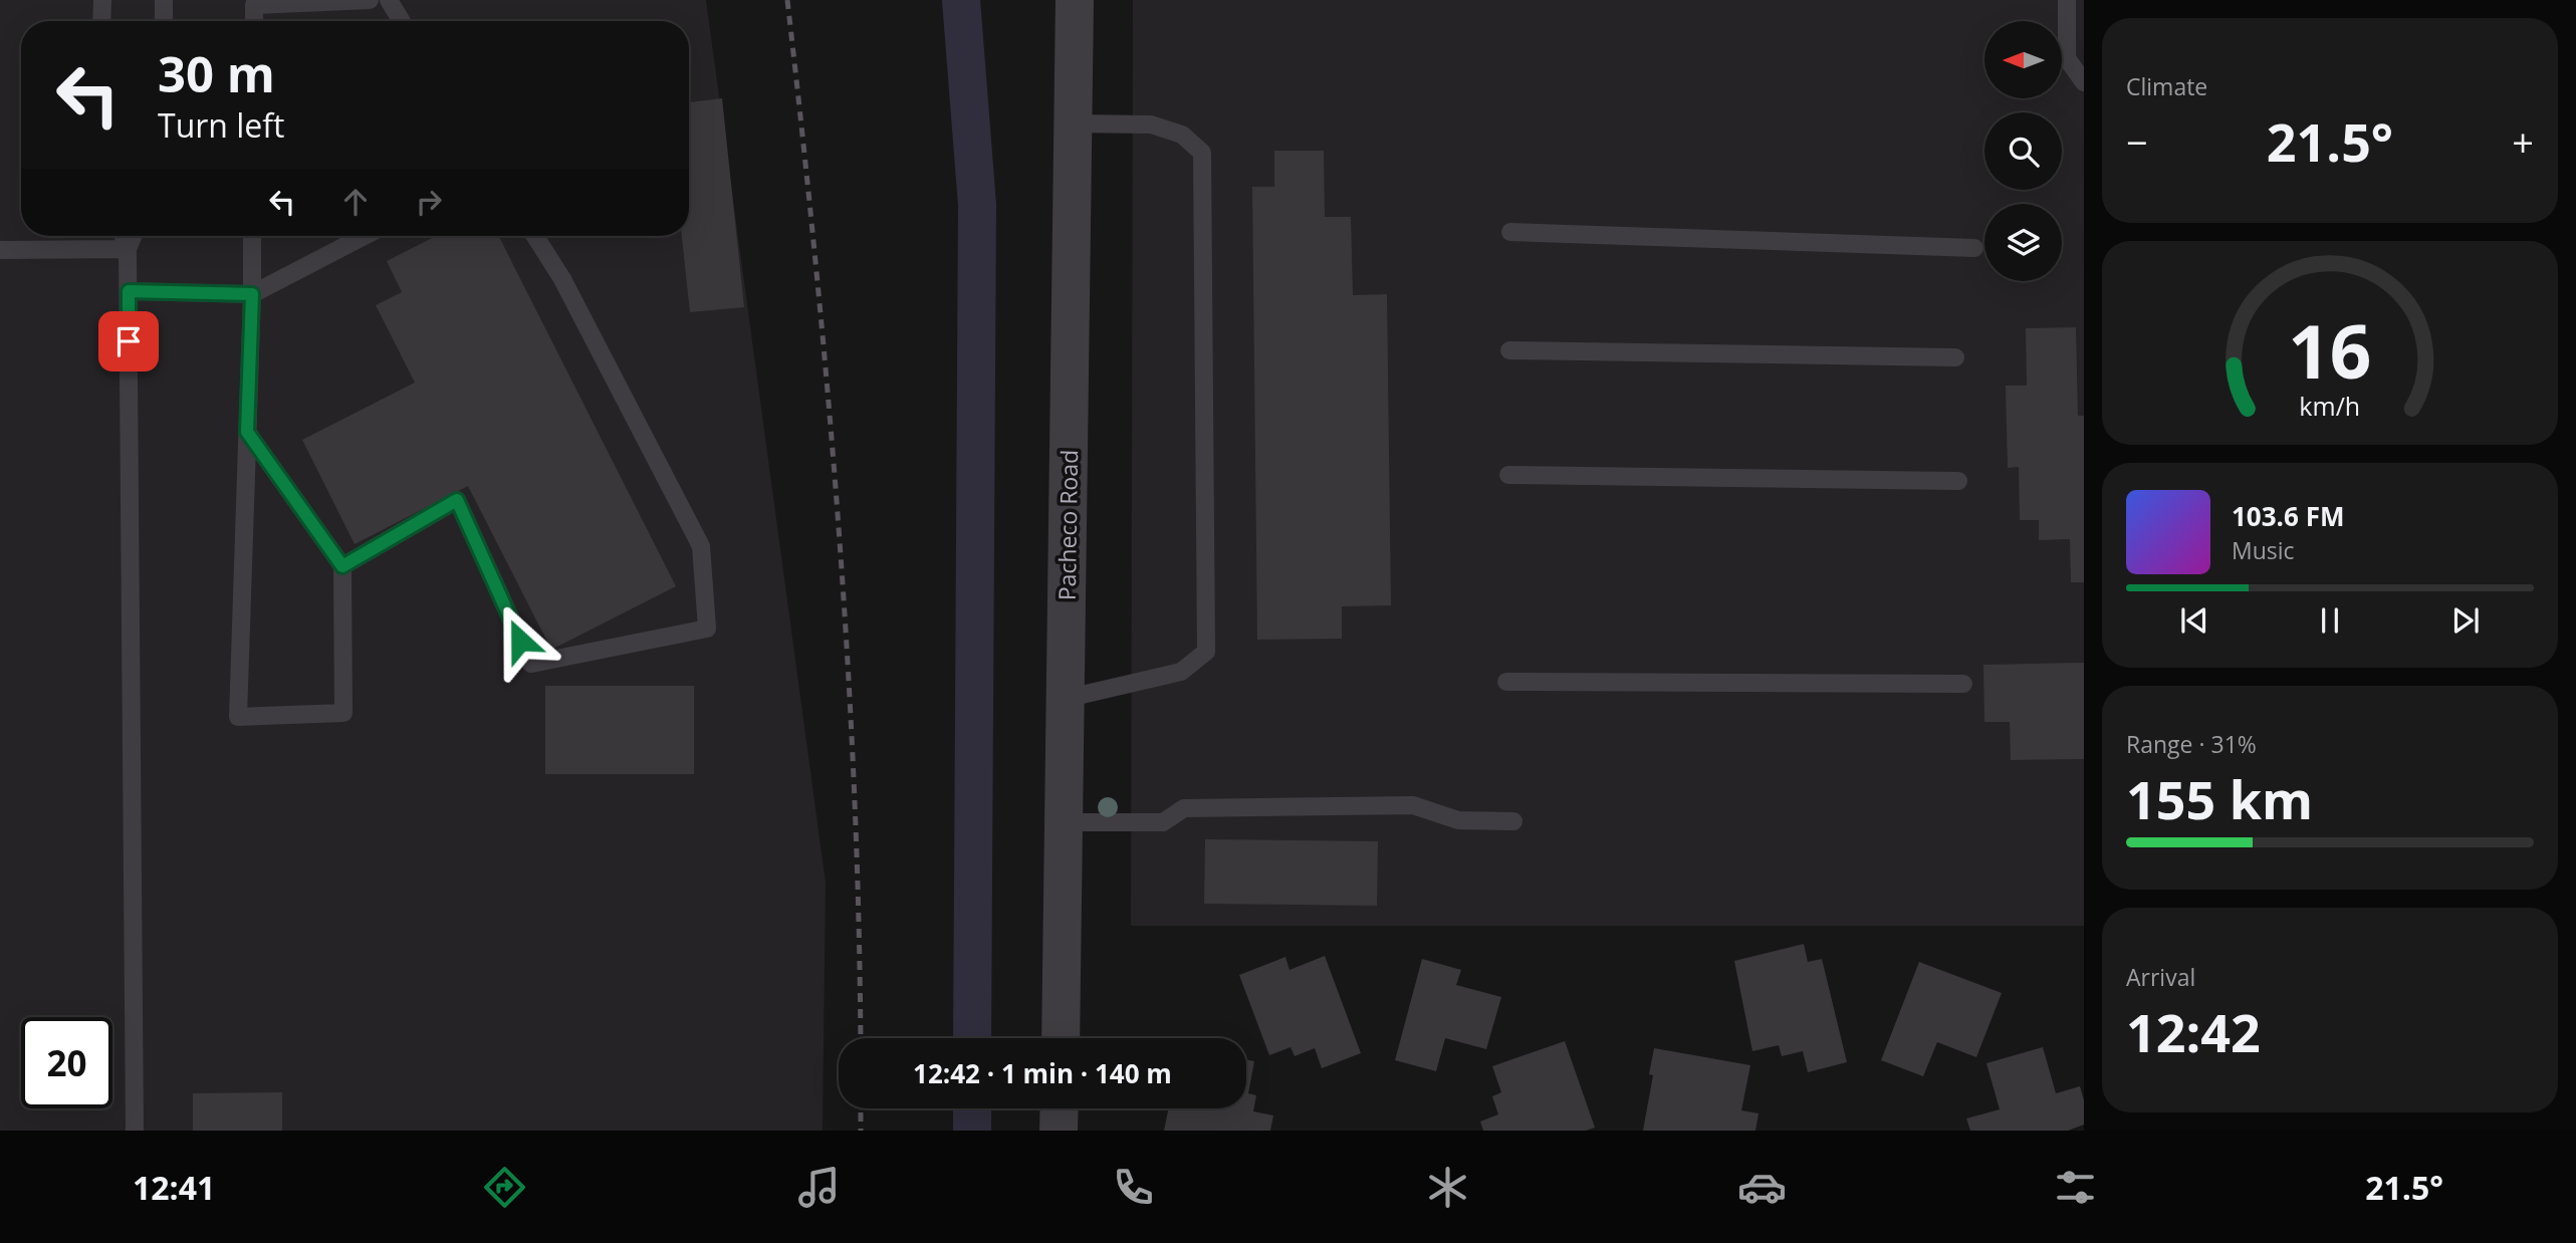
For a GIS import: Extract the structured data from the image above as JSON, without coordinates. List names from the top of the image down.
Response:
{
  "streets": {
    "street": ["Pacheco Road"]
  },
  "north": "left",
  "page": {
    "tile": [
      "Climate",
      ["Range · 31%", "155 km"],
      ["Arrival", "12:42"]
    ],
    "turn": ["30 m", "Turn left"],
    "heat": ["−", "21.5°", "+"],
    "song": ["103.6 FM", "Music"],
    "limit": "20",
    "trip": "12:42 · 1 min · 140 m",
    "tabs": ["12:41", "21.5°"],
    "gauge": ["16", "km/h"]
  }
}
